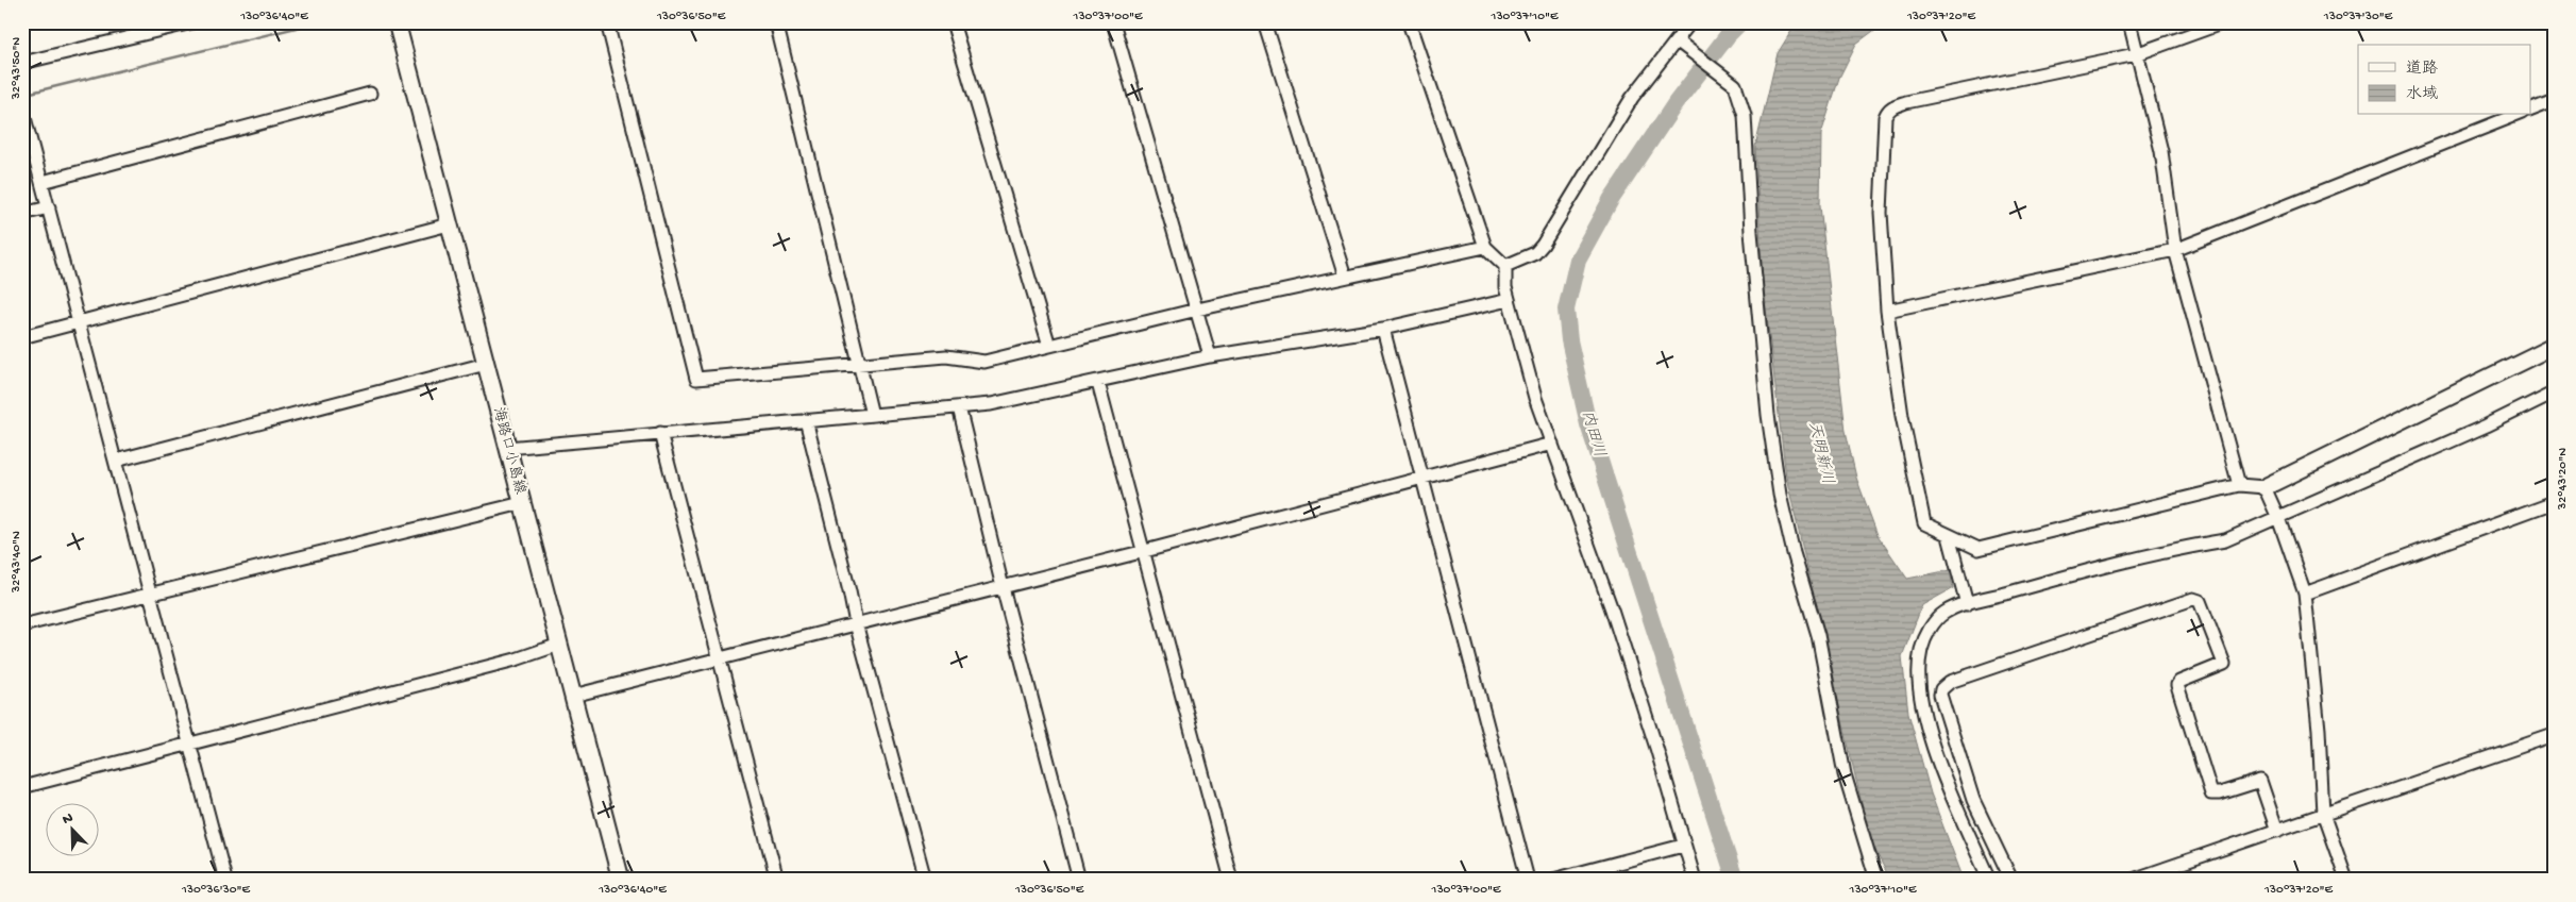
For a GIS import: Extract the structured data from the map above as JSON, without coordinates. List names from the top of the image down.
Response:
{
  "streets": {
    "main road": ["海路口小島線"]
  },
  "water": ["内田川", "天明新川"],
  "legend": ["道路", "水域"],
  "north": "top left",
  "coordinates": [
    "130°36'40\"E",
    "130°36'50\"E",
    "130°37'00\"E",
    "130°37'10\"E",
    "130°37'20\"E",
    "130°37'30\"E",
    "32°43'50\"N",
    "32°43'20\"N",
    "32°43'40\"N",
    "130°36'30\"E"
  ]
}
